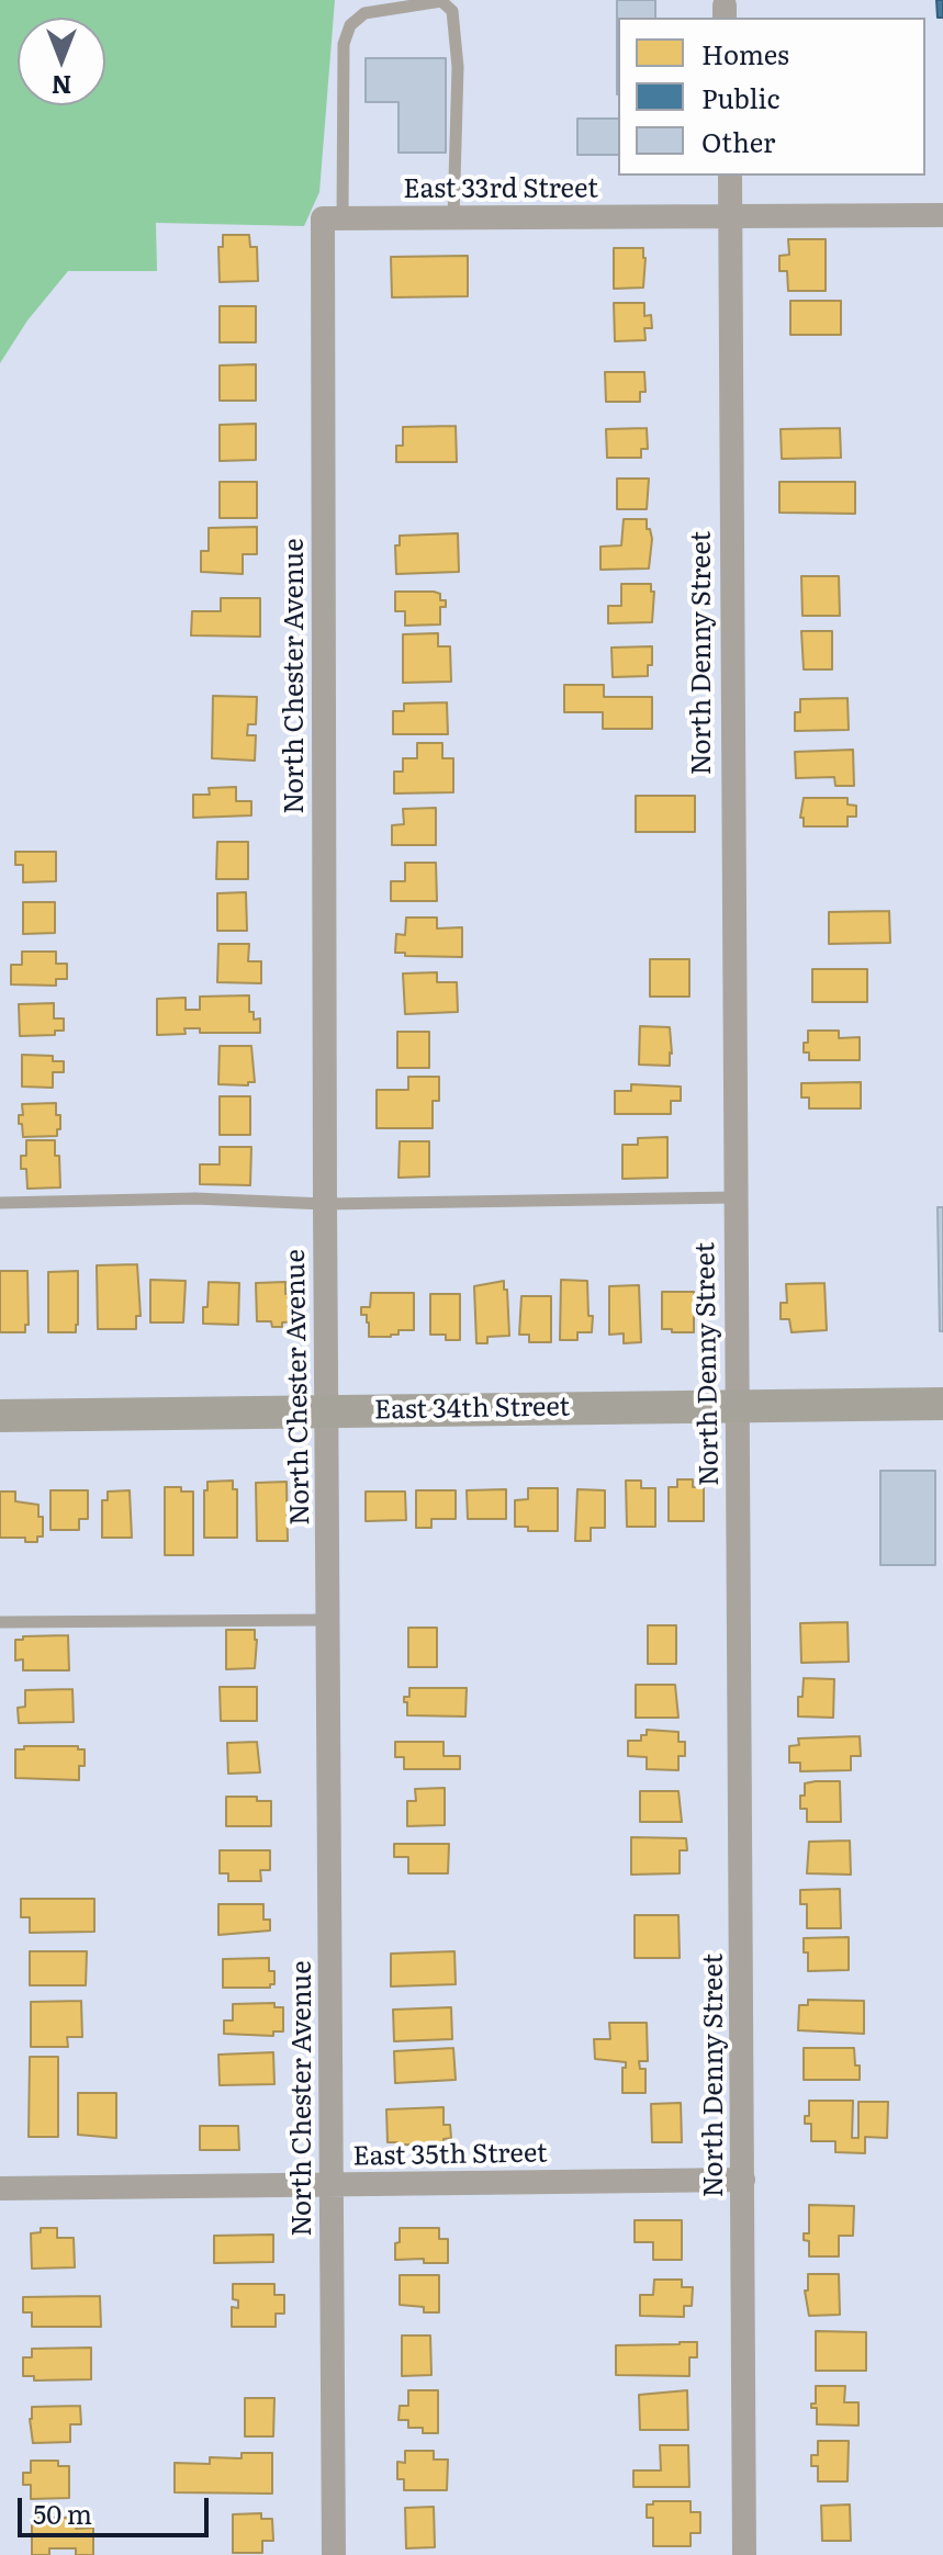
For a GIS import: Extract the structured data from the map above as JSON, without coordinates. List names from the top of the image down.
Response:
{
  "streets": {
    "main road": ["East 34th Street"],
    "street": [
      "East 33rd Street",
      "North Denny Street",
      "North Chester Avenue",
      "East 35th Street"
    ]
  },
  "crossings": [
    ["East 33rd Street", "North Denny Street"],
    ["East 33rd Street", "North Chester Avenue"],
    ["North Denny Street", "East 34th Street"],
    ["North Denny Street", "East 35th Street"],
    ["North Chester Avenue", "East 34th Street"],
    ["North Chester Avenue", "East 35th Street"]
  ],
  "legend": ["Homes", "Public", "Other"],
  "scale_bar": "50 m",
  "north": "bottom"
}
